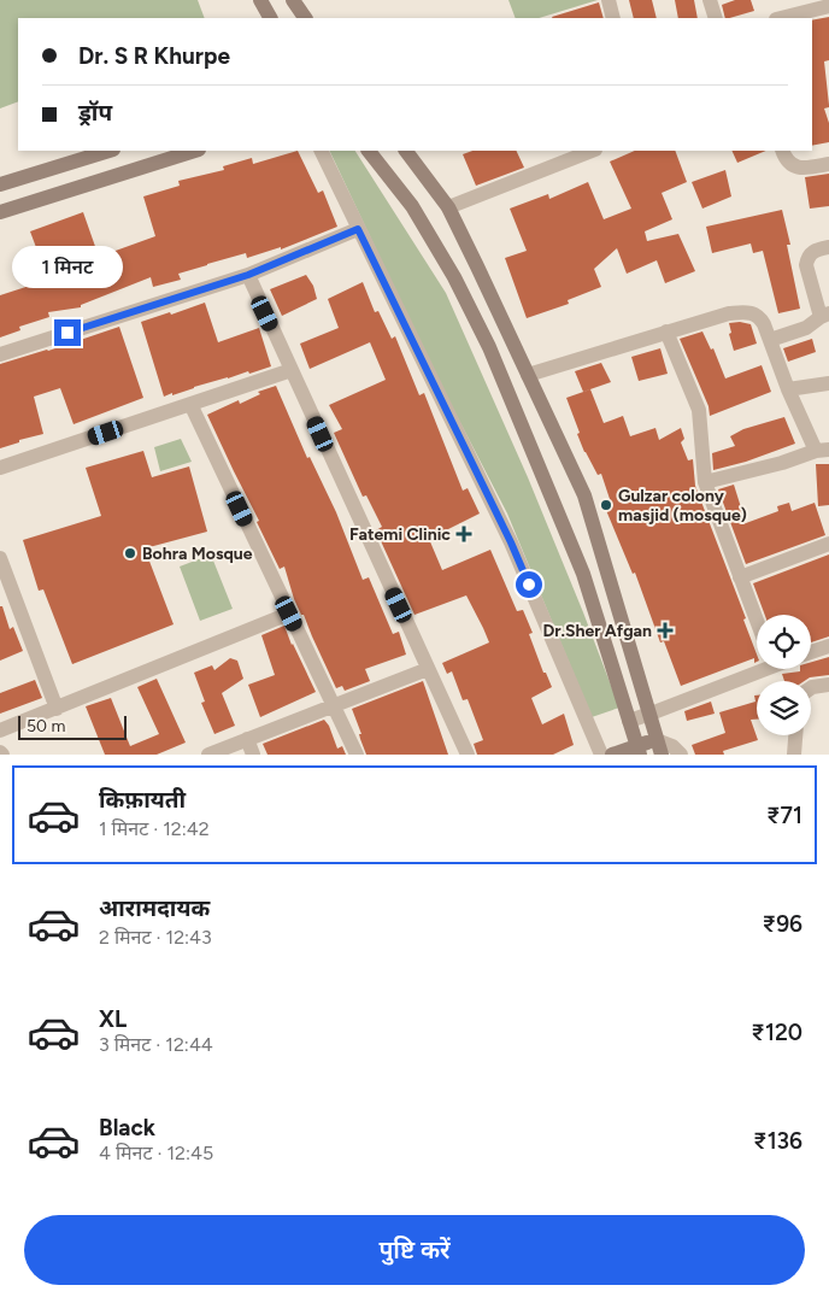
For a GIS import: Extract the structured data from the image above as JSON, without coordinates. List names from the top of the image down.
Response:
{
  "places": {
    "other": ["Gulzar colony masjid (mosque)", "Bohra Mosque"],
    "health": ["Fatemi Clinic", "Dr.Sher Afgan"]
  },
  "scale_bar": "50 m",
  "page": {
    "banner": ["Dr. S R Khurpe", "ड्रॉप"],
    "bubble": "1 मिनट",
    "scale": "50 m",
    "list": [
      {
        "name": "किफ़ायती",
        "note": "1 मिनट · 12:42",
        "value": "₹71"
      },
      {
        "name": "आरामदायक",
        "note": "2 मिनट · 12:43",
        "value": "₹96"
      },
      {
        "name": "XL",
        "note": "3 मिनट · 12:44",
        "value": "₹120"
      },
      {
        "name": "Black",
        "note": "4 मिनट · 12:45",
        "value": "₹136"
      }
    ],
    "buttons": "पुष्टि करें"
  }
}
